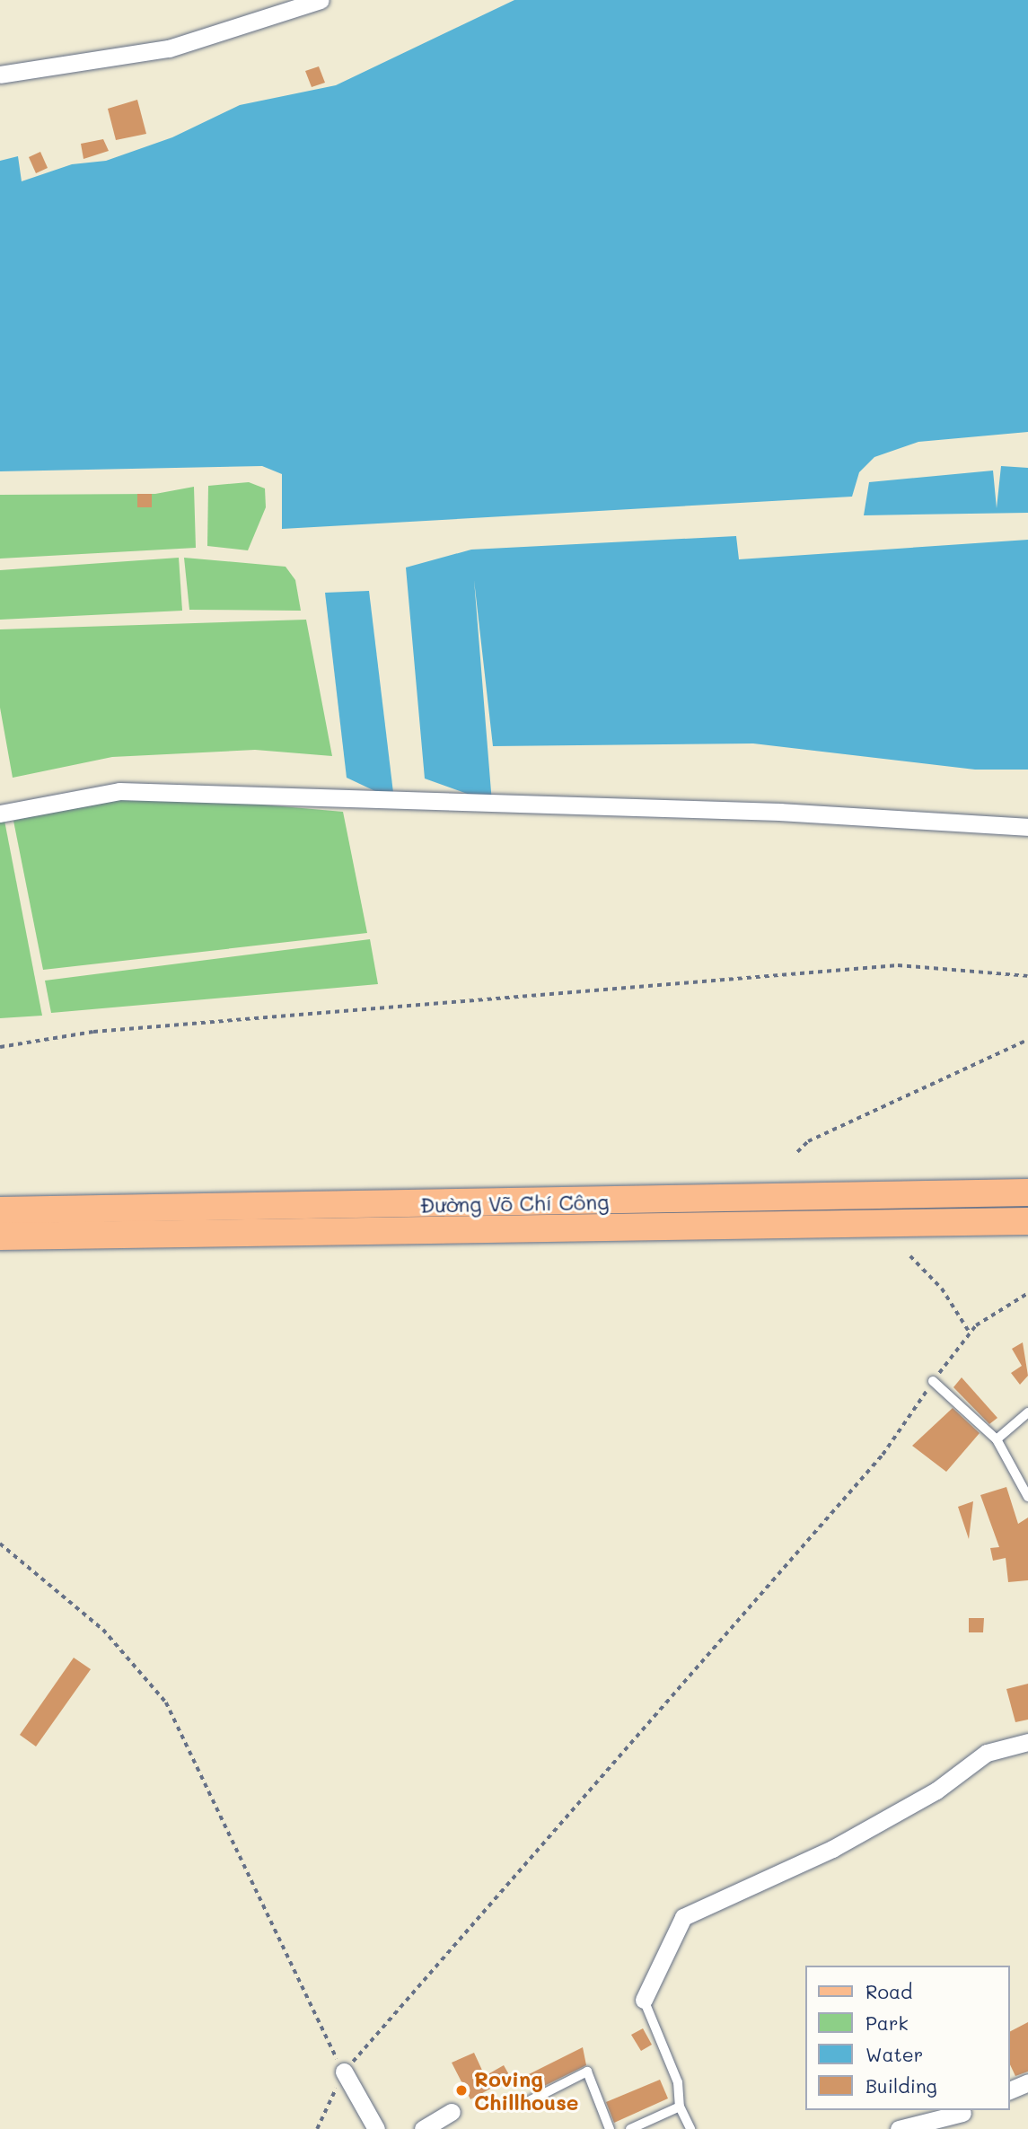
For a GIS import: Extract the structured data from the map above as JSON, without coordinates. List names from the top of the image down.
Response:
{
  "streets": {
    "main road": ["Đường Võ Chí Công"]
  },
  "places": ["Roving Chillhouse"],
  "legend": [
    "Road",
    "Park",
    "Water",
    "Building"
  ]
}
